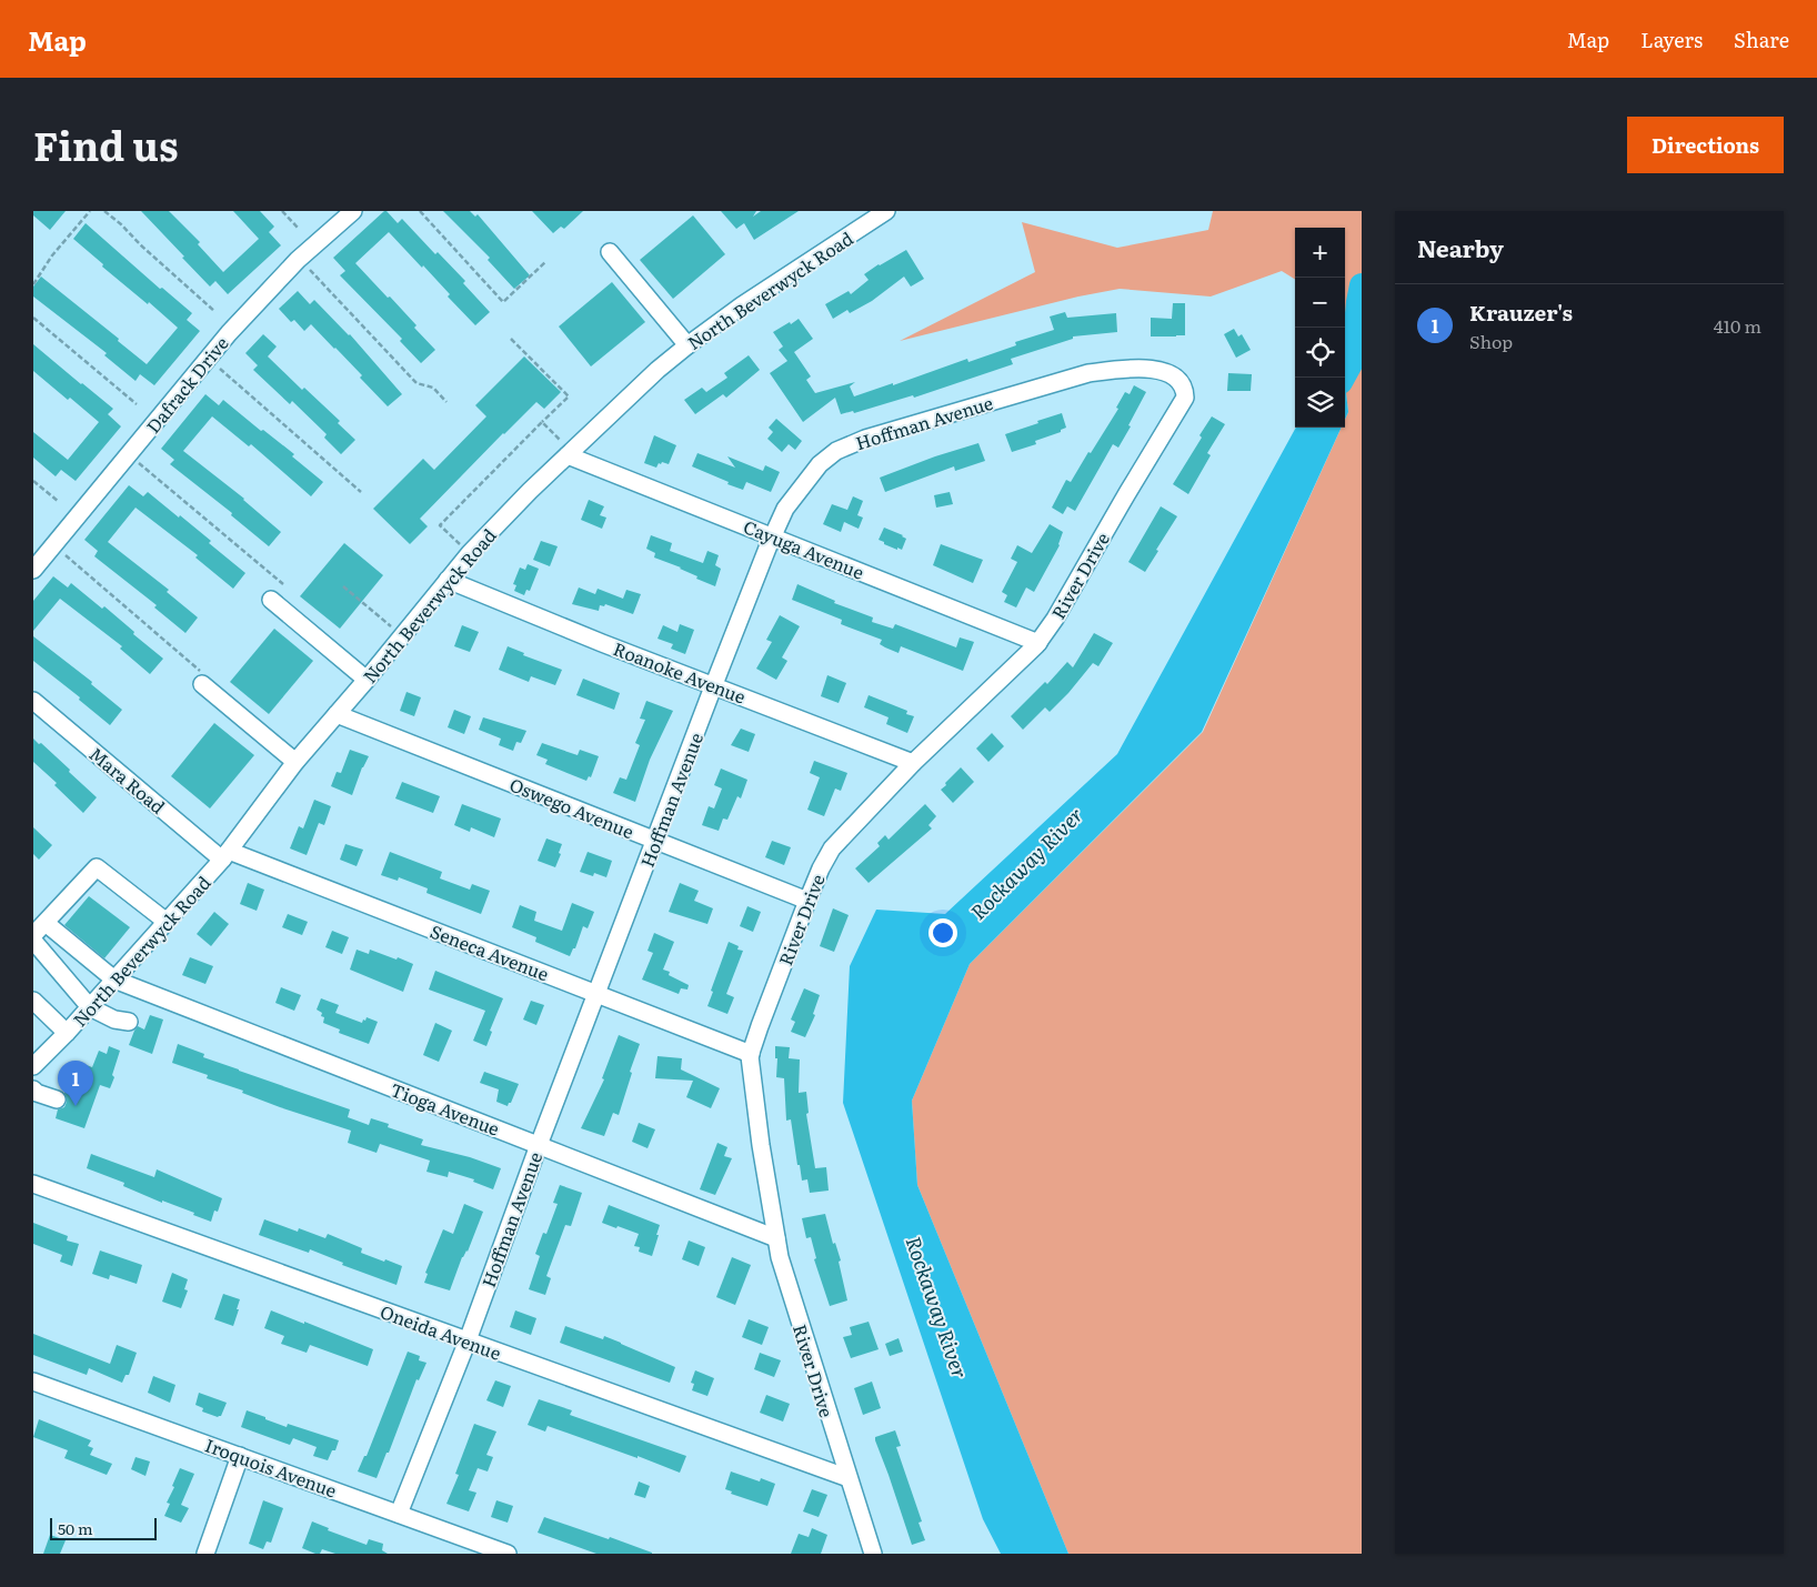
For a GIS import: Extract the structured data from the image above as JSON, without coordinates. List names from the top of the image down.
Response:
{
  "streets": {
    "street": [
      "North Beverwyck Road",
      "Dafrack Drive",
      "Hoffman Avenue",
      "Cayuga Avenue",
      "River Drive",
      "Roanoke Avenue",
      "Mara Road",
      "Oswego Avenue",
      "Seneca Avenue",
      "Tioga Avenue",
      "Oneida Avenue",
      "Iroquois Avenue"
    ]
  },
  "crossings": [
    ["North Beverwyck Road", "Cayuga Avenue"],
    ["North Beverwyck Road", "Roanoke Avenue"],
    ["North Beverwyck Road", "Mara Road"],
    ["North Beverwyck Road", "Oswego Avenue"],
    ["North Beverwyck Road", "Seneca Avenue"],
    ["North Beverwyck Road", "Tioga Avenue"],
    ["Hoffman Avenue", "Cayuga Avenue"],
    ["Hoffman Avenue", "River Drive"],
    ["Hoffman Avenue", "Roanoke Avenue"],
    ["Hoffman Avenue", "Oswego Avenue"],
    ["Hoffman Avenue", "Seneca Avenue"],
    ["Hoffman Avenue", "Tioga Avenue"],
    ["Hoffman Avenue", "Oneida Avenue"],
    ["Hoffman Avenue", "Iroquois Avenue"],
    ["Cayuga Avenue", "River Drive"],
    ["River Drive", "Roanoke Avenue"],
    ["River Drive", "Oswego Avenue"],
    ["River Drive", "Seneca Avenue"],
    ["River Drive", "Tioga Avenue"],
    ["River Drive", "Oneida Avenue"],
    ["Mara Road", "Seneca Avenue"]
  ],
  "water": ["Rockaway River"],
  "scale_bar": "50 m",
  "page": {
    "header": "Map",
    "nav": ["Map", "Layers", "Share"],
    "title": "Find us",
    "buttons": "Directions",
    "heading": "Nearby",
    "map_buttons": ["+", "−"],
    "list": [
      {
        "mark": "1",
        "name": "Krauzer's",
        "note": "Shop",
        "value": "410 m"
      }
    ],
    "pins": "1",
    "scale": "50 m"
  }
}
